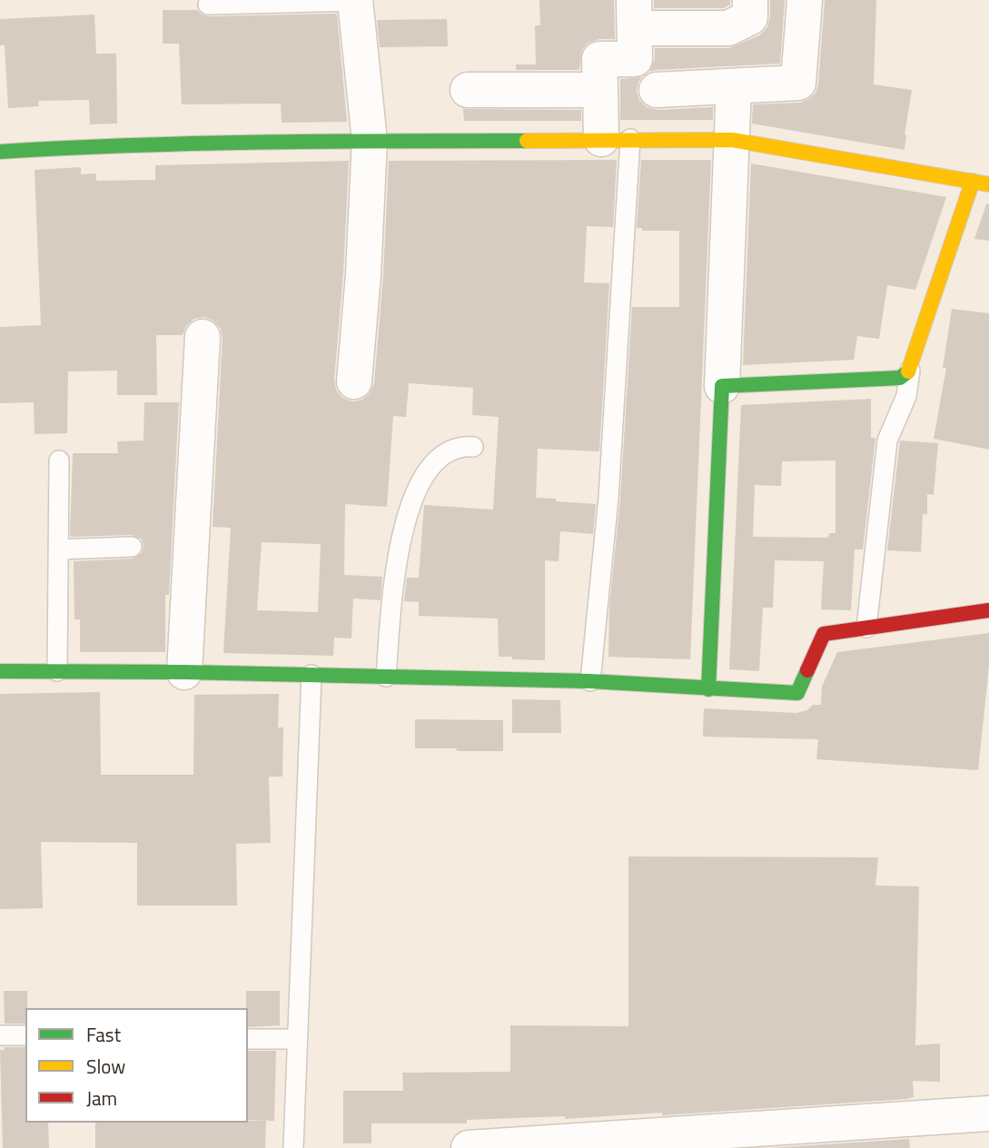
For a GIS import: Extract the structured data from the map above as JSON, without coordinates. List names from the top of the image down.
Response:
{
  "legend": ["Fast", "Slow", "Jam"]
}
